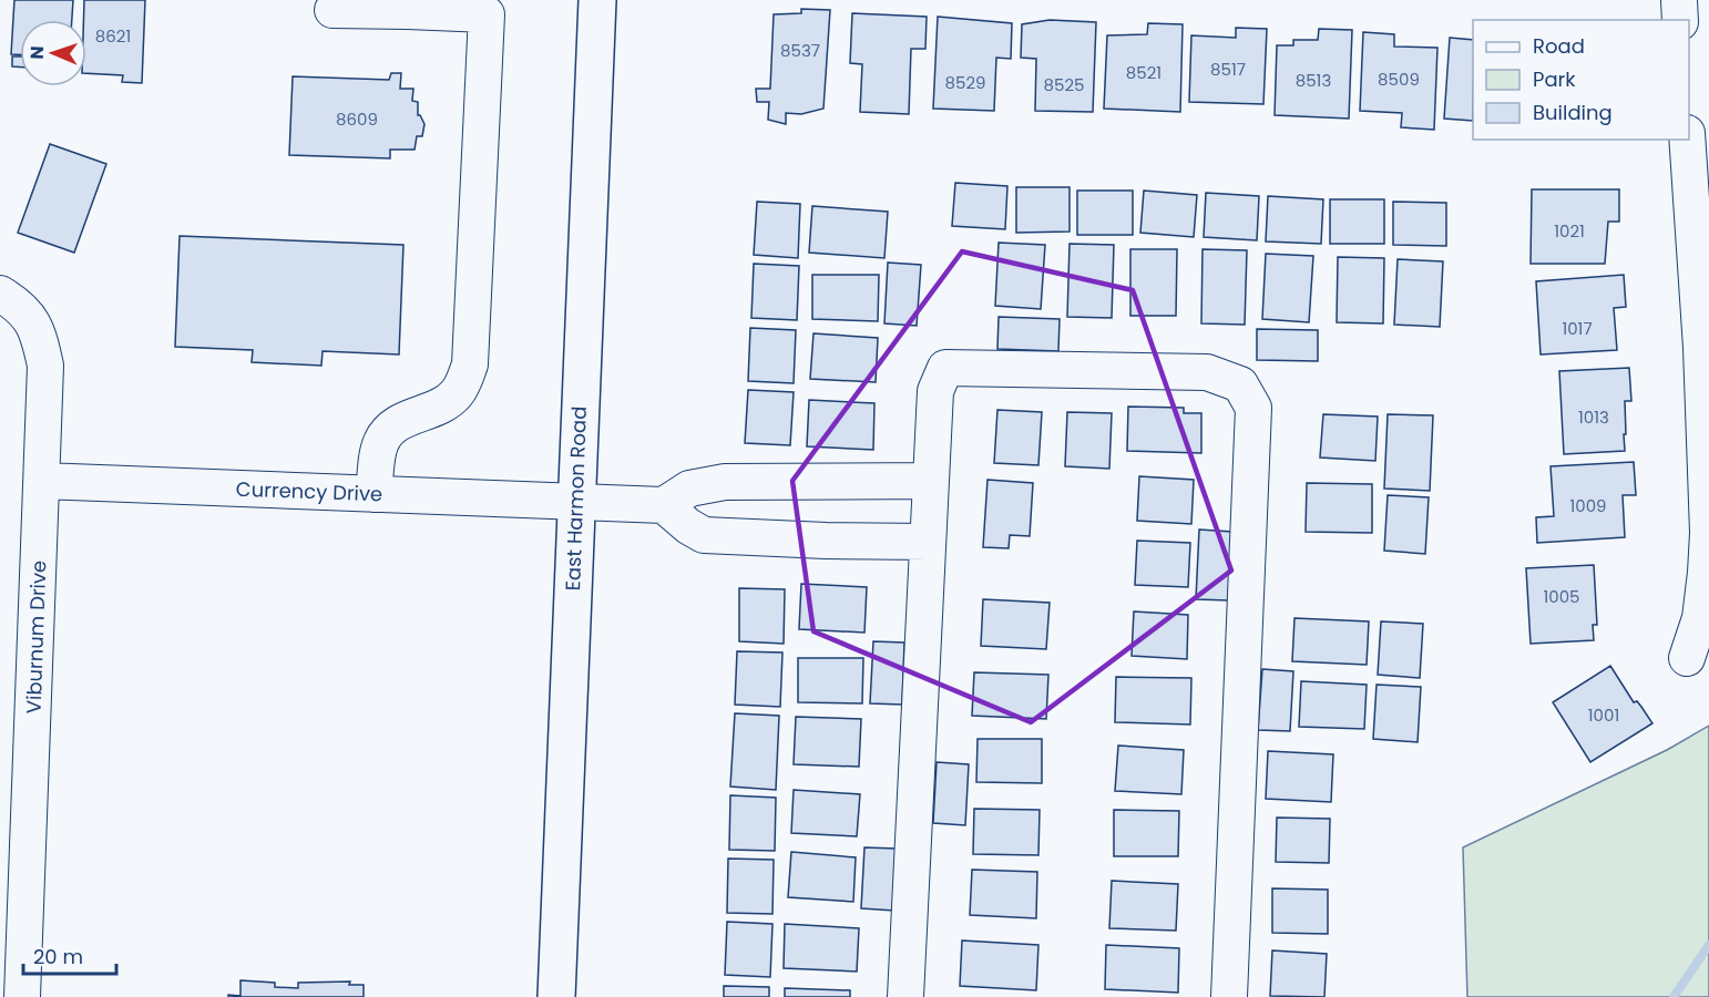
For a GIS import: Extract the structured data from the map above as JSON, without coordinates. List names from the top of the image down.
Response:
{
  "streets": {
    "main road": ["East Harmon Road"],
    "street": ["Currency Drive", "Viburnum Drive"]
  },
  "crossings": [
    ["Currency Drive", "East Harmon Road"],
    ["Currency Drive", "Viburnum Drive"]
  ],
  "house_numbers": [
    "8621",
    "8537",
    "8517",
    "8521",
    "8509",
    "8513",
    "8529",
    "8525",
    "8609",
    "1021",
    "1017",
    "1013",
    "1009",
    "1005",
    "1001"
  ],
  "legend": ["Road", "Park", "Building"],
  "scale_bar": "20 m",
  "north": "left"
}
